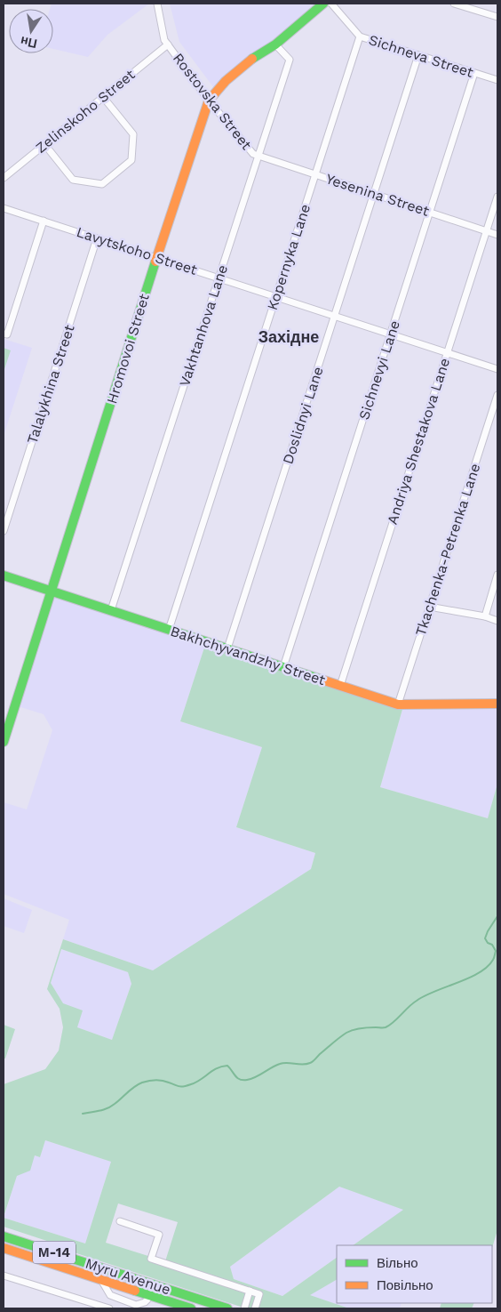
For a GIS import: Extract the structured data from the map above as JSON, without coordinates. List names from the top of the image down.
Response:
{
  "streets": {
    "main road": [
      "Hromovoi Street",
      "Bakhchyvandzhy Street",
      "М-14",
      "Myru Avenue"
    ],
    "street": [
      "Sichneva Street",
      "Rostovska Street",
      "Zelinskoho Street",
      "Yesenina Street",
      "Lavytskoho Street",
      "Kopernyka Lane",
      "Vakhtanhova Lane",
      "Sichnevyi Lane",
      "Talalykhina Street",
      "Doslidnyi Lane",
      "Andriya Shestakova Lane",
      "Tkachenka-Petrenka Lane"
    ]
  },
  "crossings": [
    ["Sichneva Street", "Kopernyka Lane"],
    ["Sichneva Street", "Sichnevyi Lane"],
    ["Sichneva Street", "Doslidnyi Lane"],
    ["Rostovska Street", "Zelinskoho Street"],
    ["Rostovska Street", "Yesenina Street"],
    ["Rostovska Street", "Vakhtanhova Lane"],
    ["Rostovska Street", "Hromovoi Street"],
    ["Yesenina Street", "Kopernyka Lane"],
    ["Yesenina Street", "Vakhtanhova Lane"],
    ["Yesenina Street", "Sichnevyi Lane"],
    ["Yesenina Street", "Doslidnyi Lane"],
    ["Yesenina Street", "Andriya Shestakova Lane"],
    ["Lavytskoho Street", "Kopernyka Lane"],
    ["Lavytskoho Street", "Vakhtanhova Lane"],
    ["Lavytskoho Street", "Hromovoi Street"],
    ["Lavytskoho Street", "Sichnevyi Lane"],
    ["Lavytskoho Street", "Talalykhina Street"],
    ["Lavytskoho Street", "Doslidnyi Lane"],
    ["Lavytskoho Street", "Andriya Shestakova Lane"],
    ["Kopernyka Lane", "Bakhchyvandzhy Street"],
    ["Vakhtanhova Lane", "Hromovoi Street"],
    ["Vakhtanhova Lane", "Bakhchyvandzhy Street"],
    ["Hromovoi Street", "Bakhchyvandzhy Street"],
    ["Sichnevyi Lane", "Bakhchyvandzhy Street"],
    ["Doslidnyi Lane", "Bakhchyvandzhy Street"],
    ["Andriya Shestakova Lane", "Bakhchyvandzhy Street"],
    ["Tkachenka-Petrenka Lane", "Bakhchyvandzhy Street"]
  ],
  "districts": ["Західне"],
  "legend": ["Вільно", "Повільно"],
  "north": "bottom"
}
